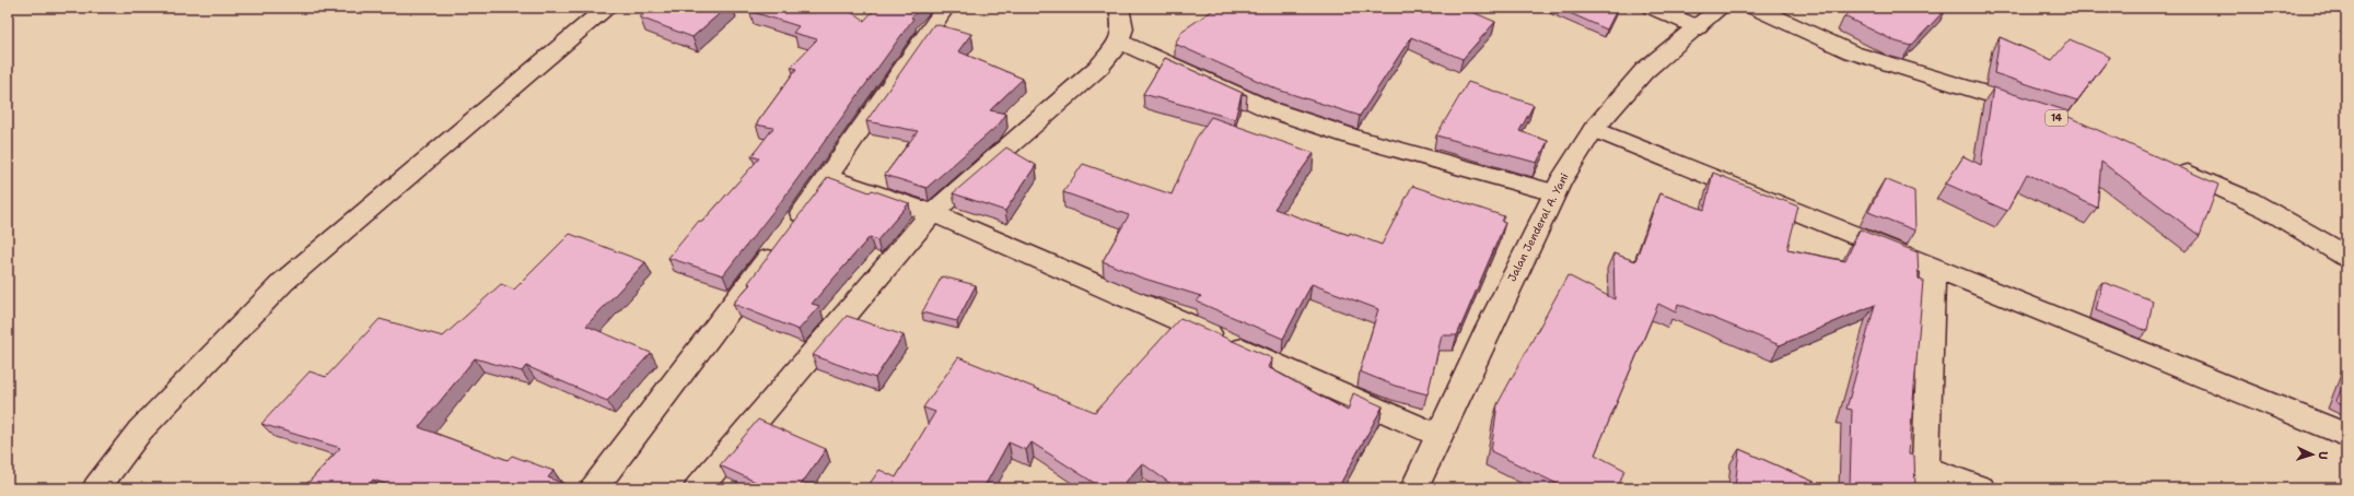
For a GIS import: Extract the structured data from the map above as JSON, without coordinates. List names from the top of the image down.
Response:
{
  "streets": {
    "main road": ["14", "Jalan Jenderal A. Yani"]
  },
  "north": "right"
}
